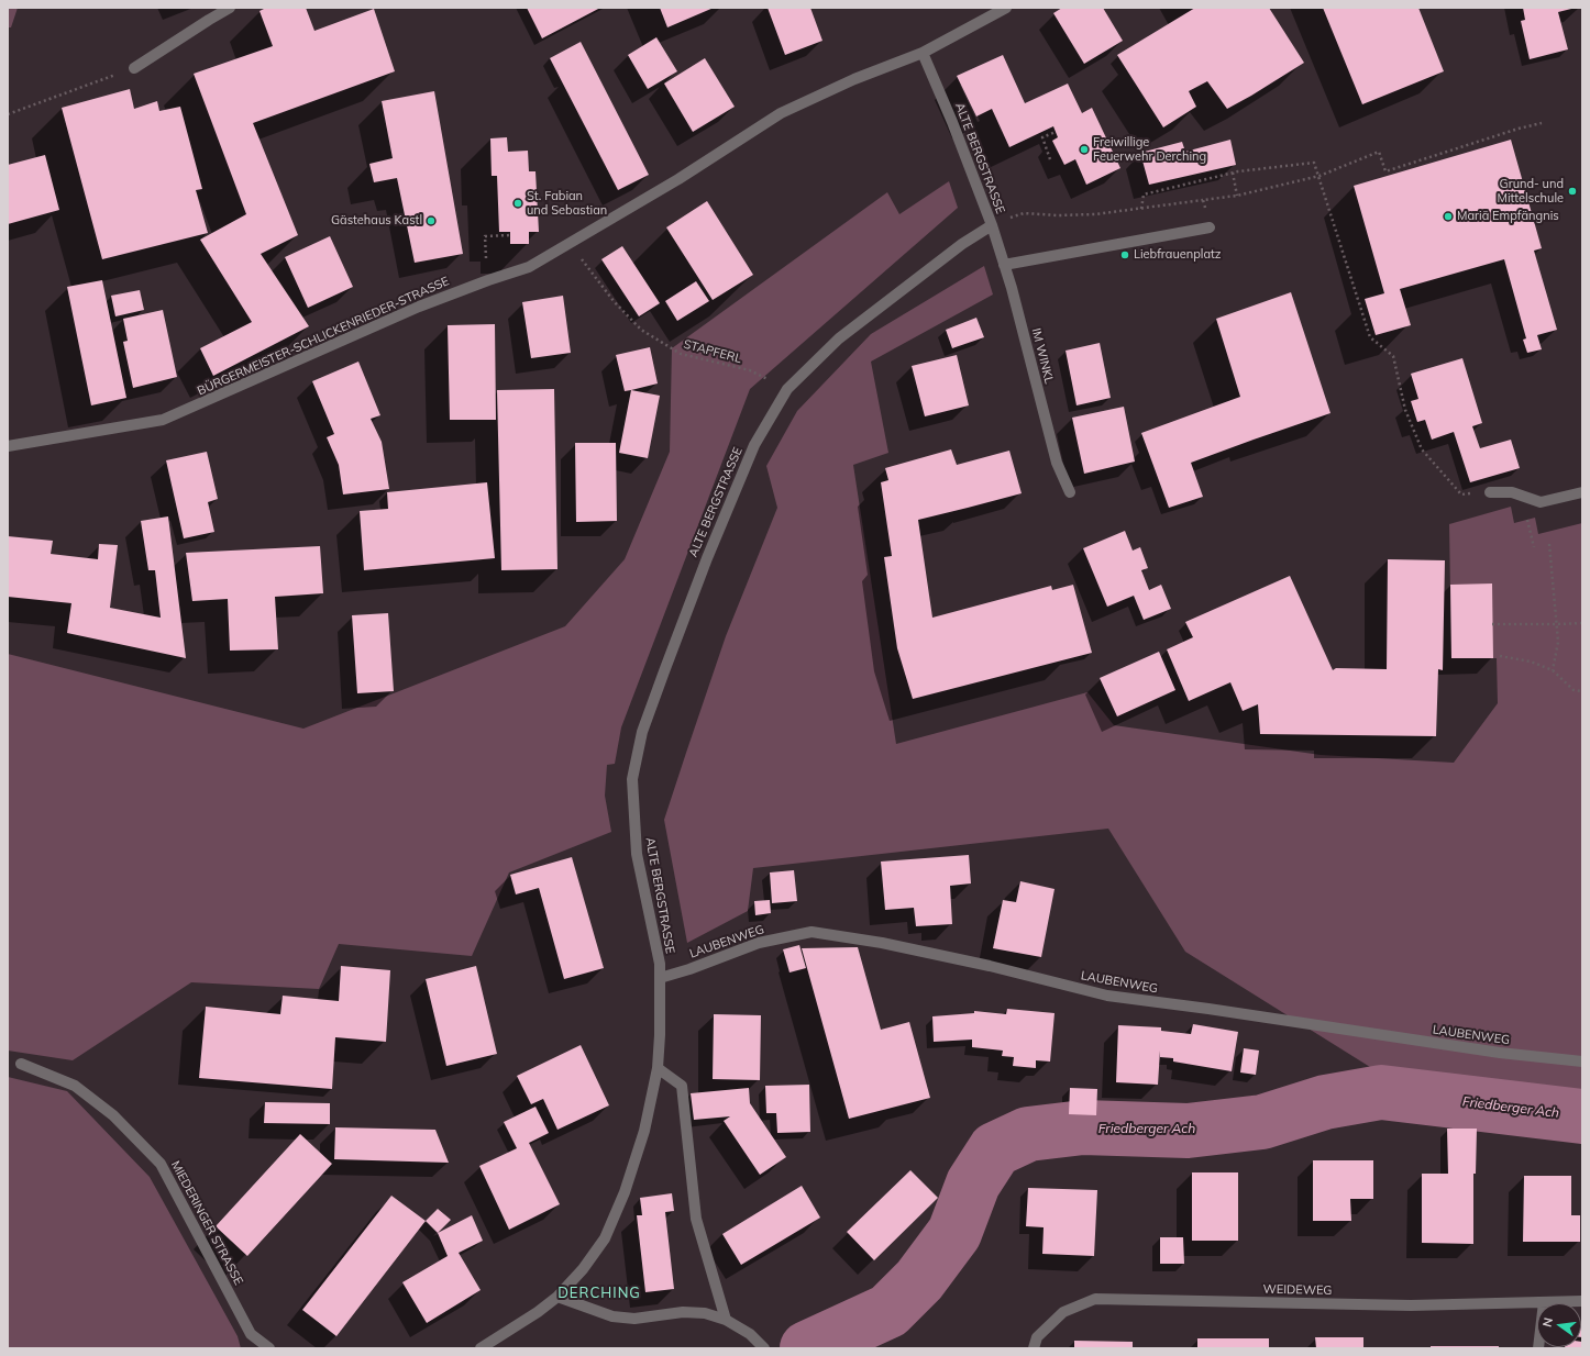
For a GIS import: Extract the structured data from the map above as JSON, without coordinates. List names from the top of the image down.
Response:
{
  "streets": {
    "street": [
      "ALTE BERGSTRASSE",
      "BÜRGERMEISTER-SCHLICKENRIEDER-STRASSE",
      "IM WINKL",
      "LAUBENWEG",
      "MIEDERINGER STRASSE",
      "WEIDEWEG"
    ],
    "path": ["STAPFERL"]
  },
  "crossings": [
    ["ALTE BERGSTRASSE", "BÜRGERMEISTER-SCHLICKENRIEDER-STRASSE"],
    ["ALTE BERGSTRASSE", "STAPFERL"],
    ["ALTE BERGSTRASSE", "IM WINKL"],
    ["ALTE BERGSTRASSE", "LAUBENWEG"],
    ["BÜRGERMEISTER-SCHLICKENRIEDER-STRASSE", "STAPFERL"]
  ],
  "districts": ["DERCHING"],
  "water": ["Friedberger Ach"],
  "places": [
    "Freiwillige Feuerwehr Derching",
    "Grund- und Mittelschule",
    "St. Fabian und Sebastian",
    "Mariä Empfängnis",
    "Gästehaus Kastl",
    "Liebfrauenplatz"
  ],
  "north": "left"
}
